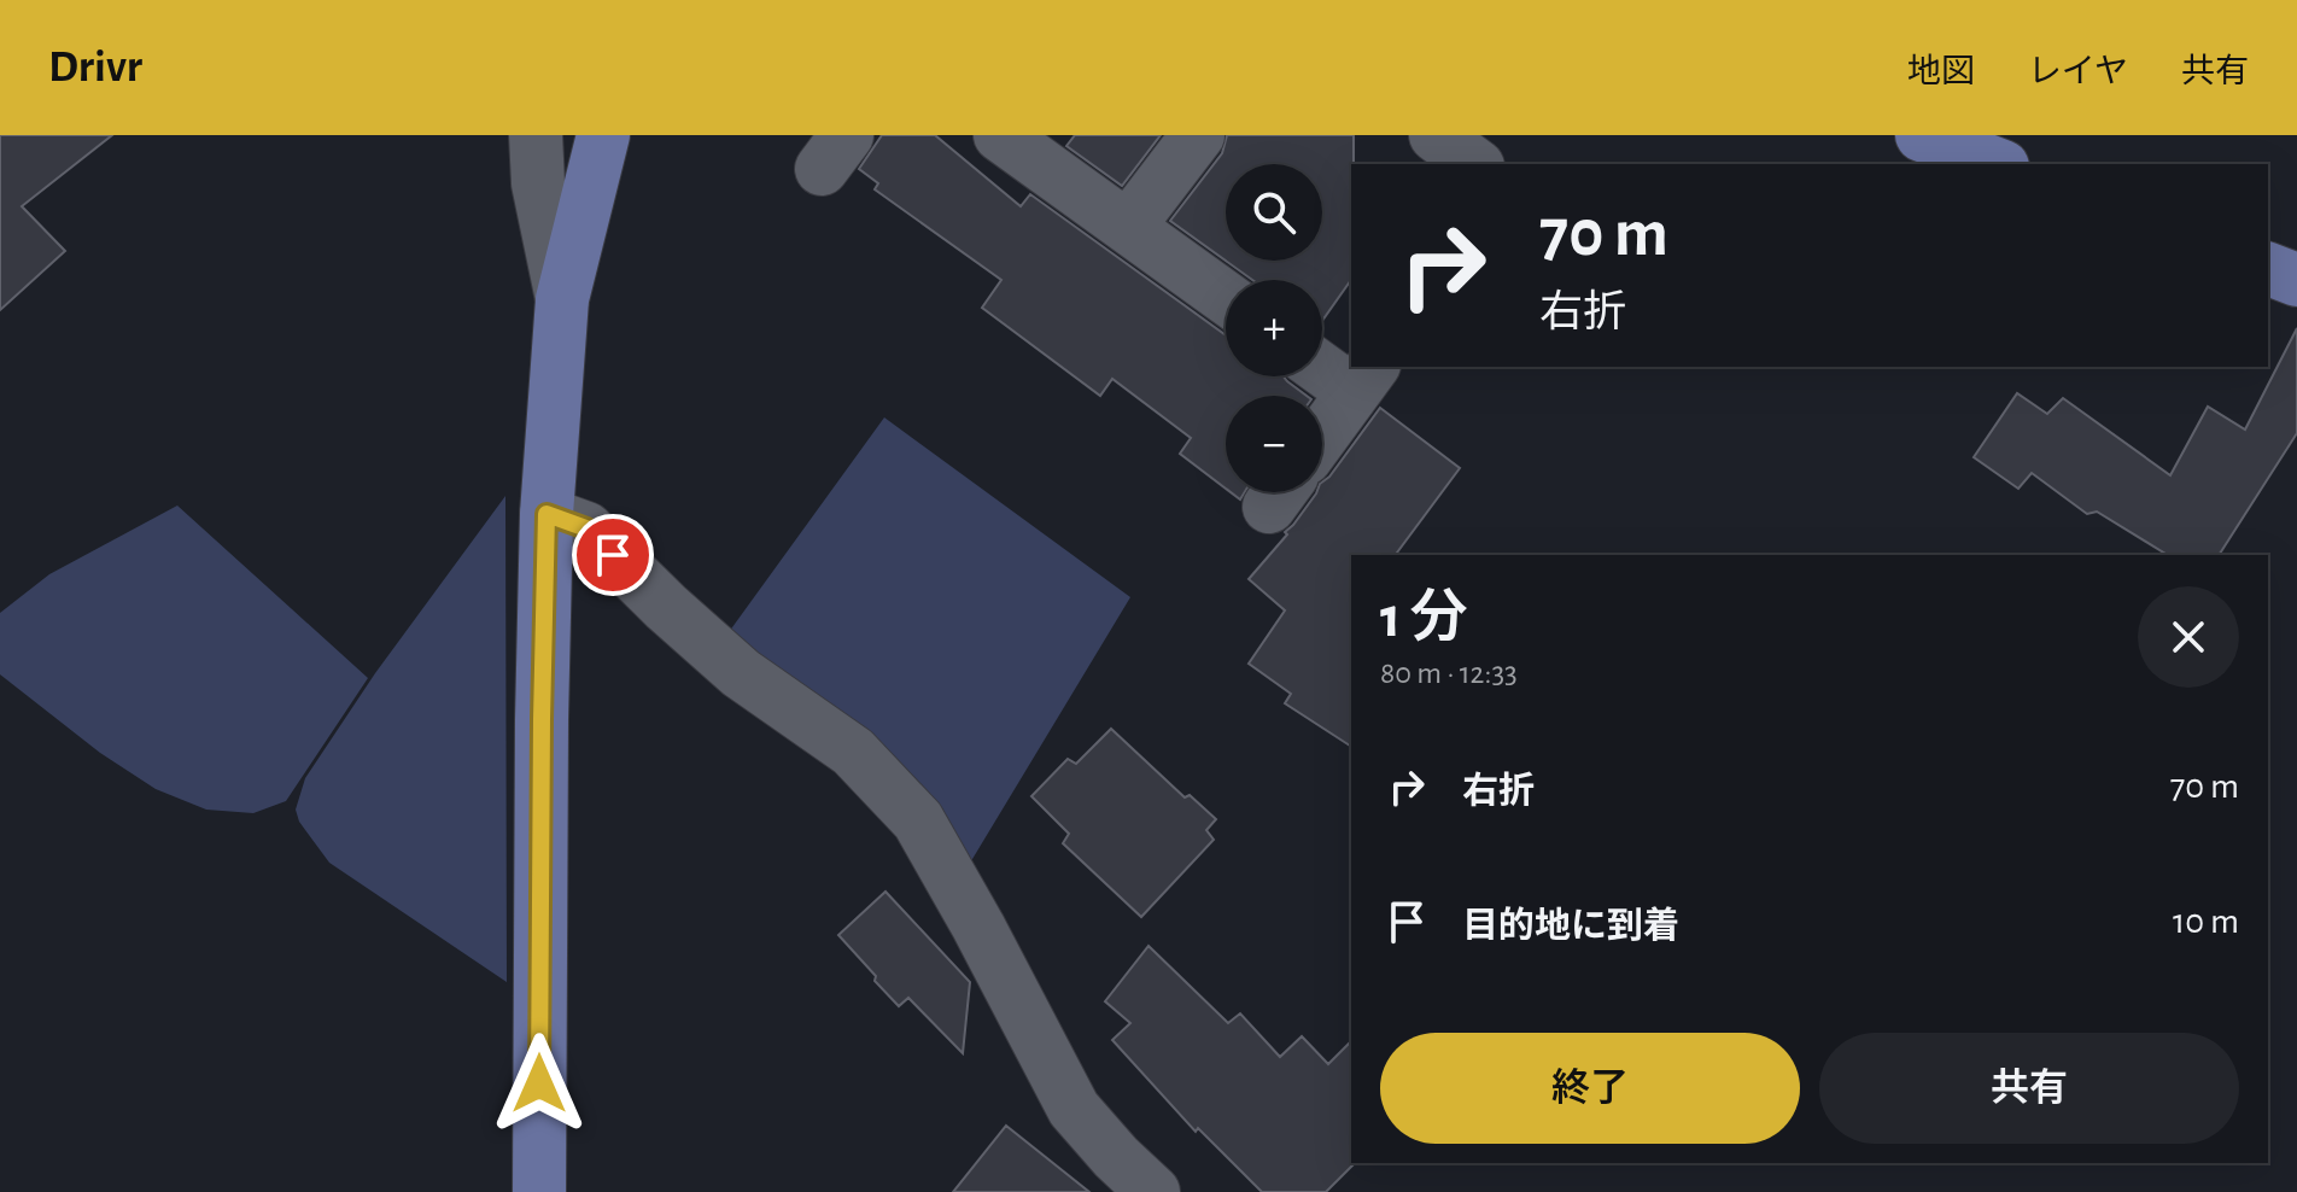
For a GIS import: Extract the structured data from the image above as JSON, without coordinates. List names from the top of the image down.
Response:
{
  "page": {
    "header": "Drivr",
    "nav": ["地図", "レイヤ", "共有"],
    "map_buttons": ["+", "−"],
    "turn": ["70 m", "右折"],
    "heading": ["1 分", "80 m · 12:33"],
    "list": [
      {
        "name": "右折",
        "value": "70 m"
      },
      {
        "name": "目的地に到着",
        "value": "10 m"
      }
    ],
    "buttons": ["終了", "共有"]
  }
}
